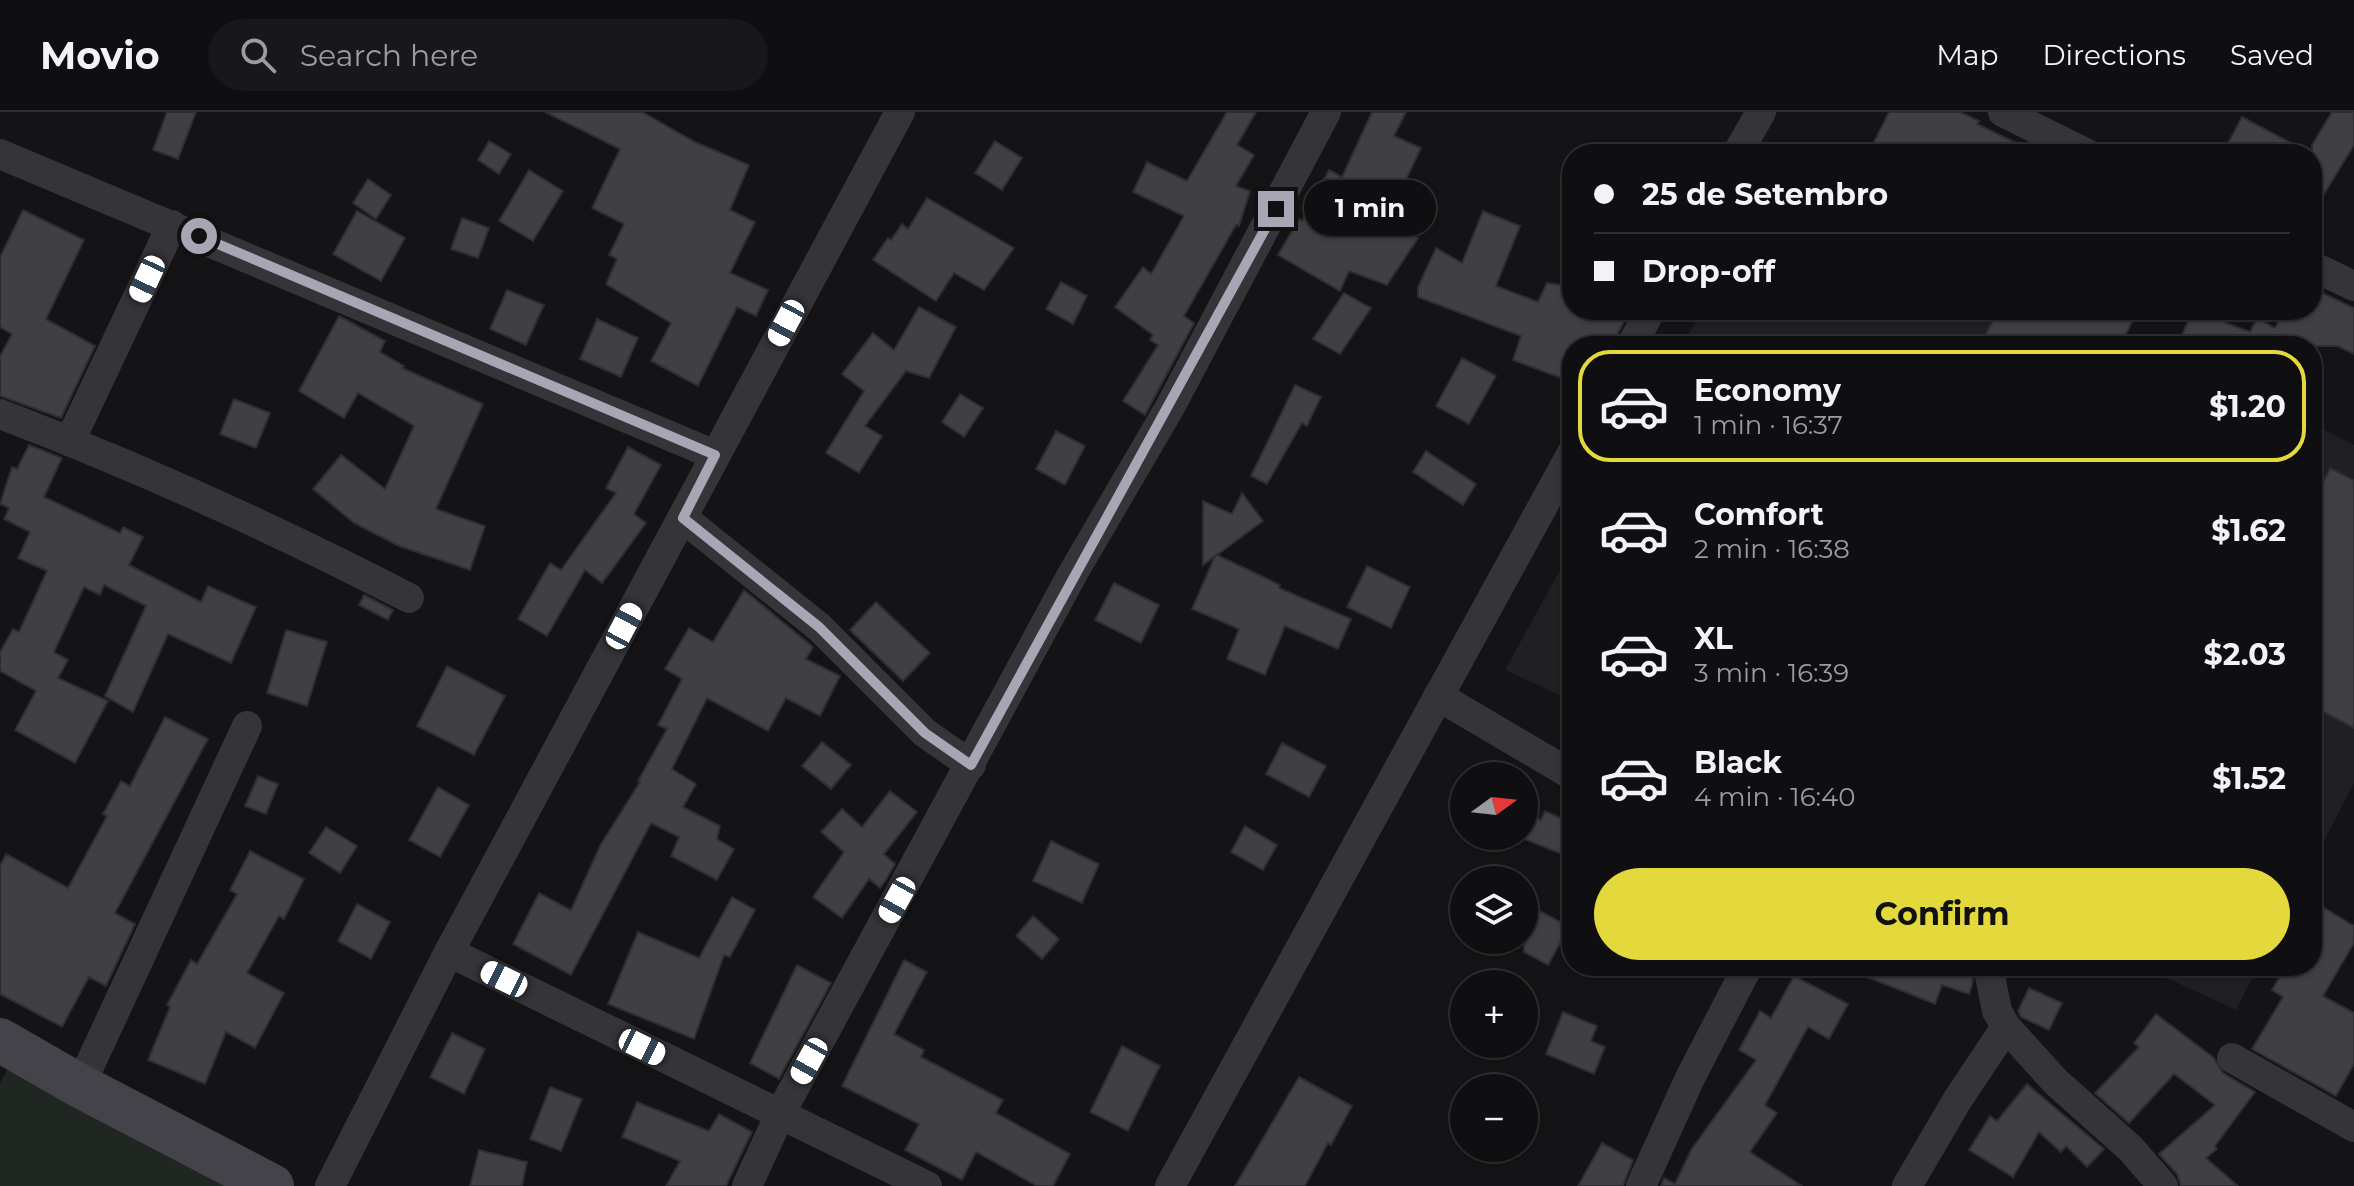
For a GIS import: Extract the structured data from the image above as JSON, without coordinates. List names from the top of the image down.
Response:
{
  "north": "right",
  "page": {
    "header": "Movio",
    "search": "Search here",
    "nav": ["Map", "Directions", "Saved"],
    "banner": ["25 de Setembro", "Drop-off"],
    "bubble": "1 min",
    "list": [
      {
        "name": "Economy",
        "note": "1 min · 16:37",
        "value": "$1.20"
      },
      {
        "name": "Comfort",
        "note": "2 min · 16:38",
        "value": "$1.62"
      },
      {
        "name": "XL",
        "note": "3 min · 16:39",
        "value": "$2.03"
      },
      {
        "name": "Black",
        "note": "4 min · 16:40",
        "value": "$1.52"
      }
    ],
    "map_buttons": ["+", "−"],
    "buttons": "Confirm"
  }
}
